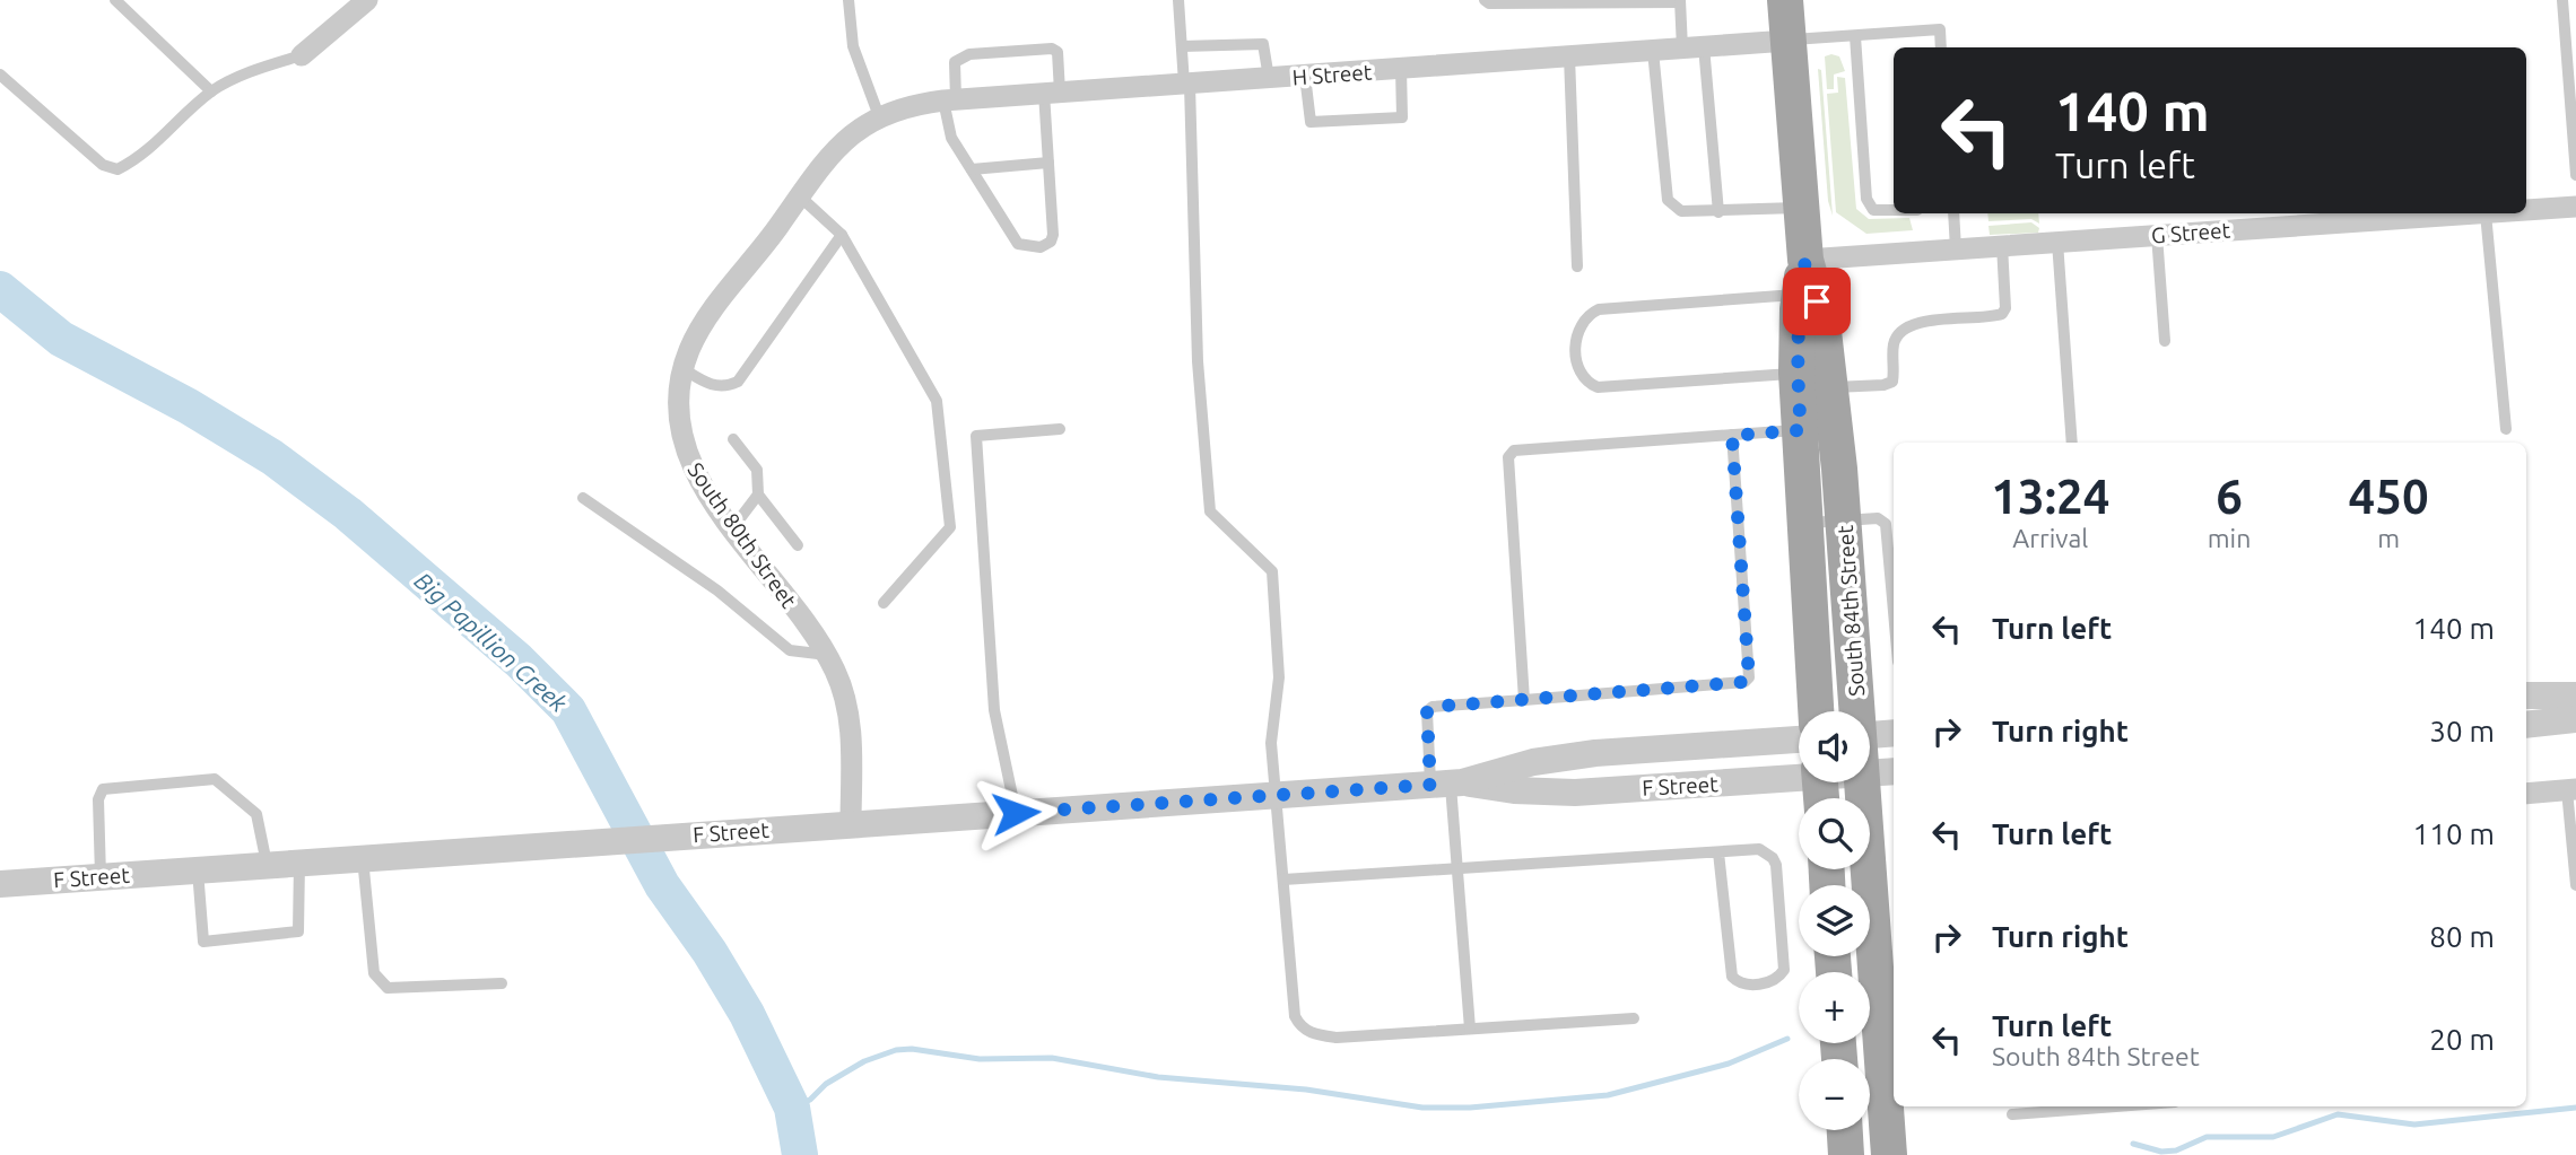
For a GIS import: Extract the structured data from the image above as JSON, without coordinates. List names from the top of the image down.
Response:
{
  "streets": {
    "main road": ["South 84th Street"],
    "street": [
      "H Street",
      "G Street",
      "South 80th Street",
      "F Street"
    ]
  },
  "crossings": [
    ["H Street", "South 80th Street"],
    ["H Street", "South 84th Street"],
    ["G Street", "South 84th Street"],
    ["South 80th Street", "F Street"]
  ],
  "water": ["Big Papillion Creek"],
  "page": {
    "turn": ["140 m", "Turn left"],
    "eta": [
      "13:24",
      "Arrival",
      "6",
      "min",
      "450",
      "m"
    ],
    "list": [
      {
        "name": "Turn left",
        "value": "140 m"
      },
      {
        "name": "Turn right",
        "value": "30 m"
      },
      {
        "name": "Turn left",
        "value": "110 m"
      },
      {
        "name": "Turn right",
        "value": "80 m"
      },
      {
        "name": "Turn left",
        "note": "South 84th Street",
        "value": "20 m"
      }
    ],
    "map_buttons": ["+", "−"]
  }
}
